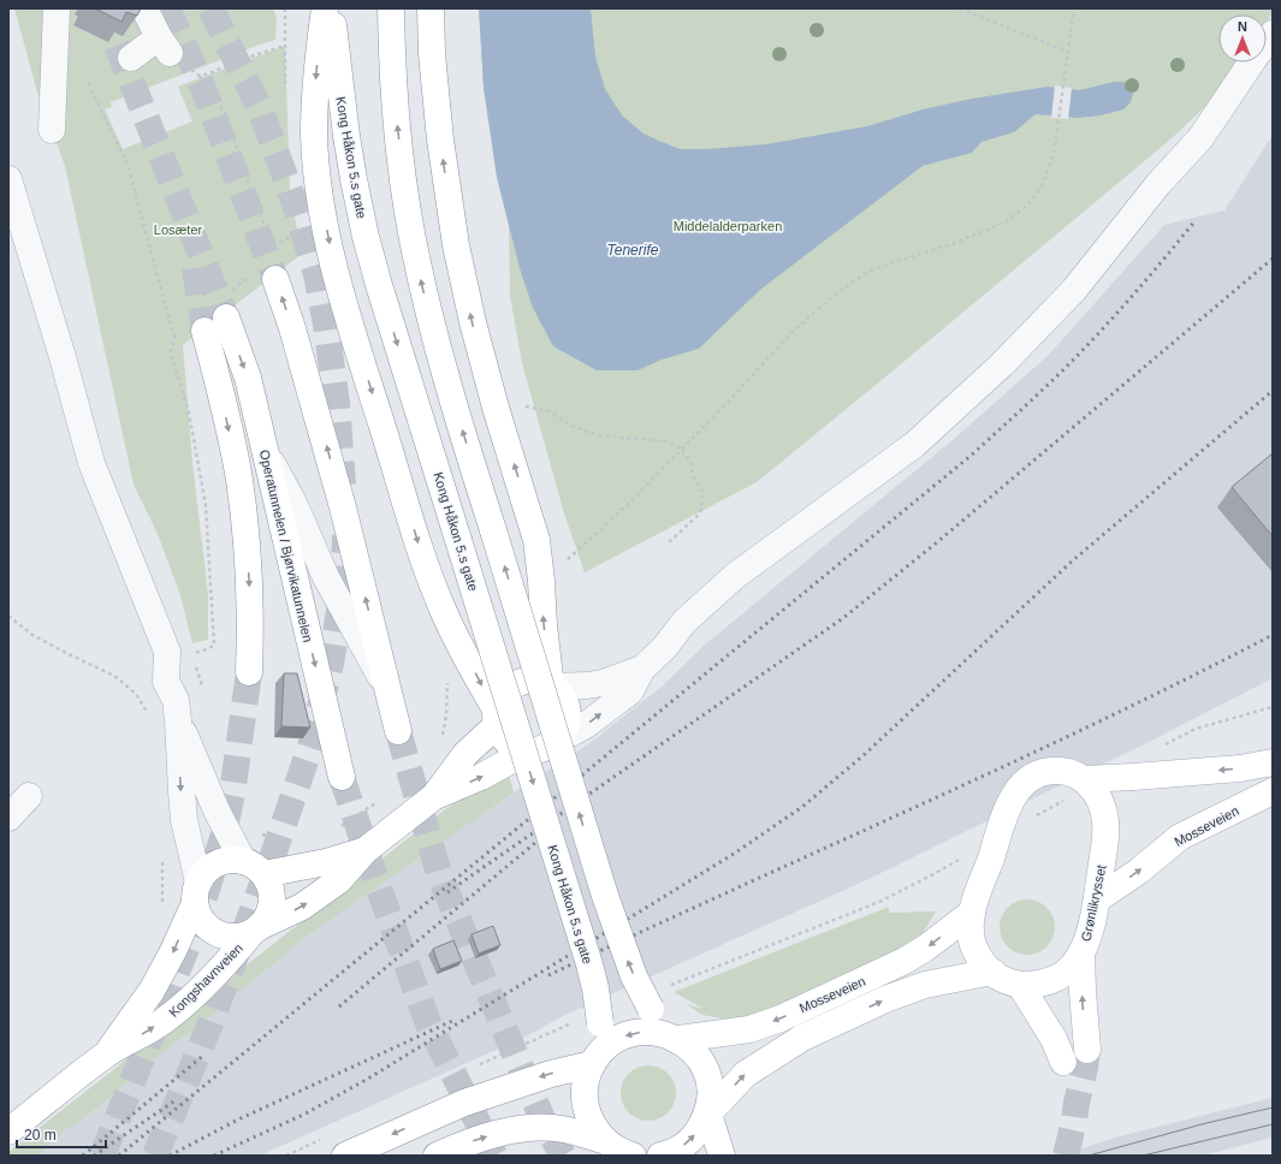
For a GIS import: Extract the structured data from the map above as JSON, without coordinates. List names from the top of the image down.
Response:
{
  "streets": {
    "main road": [
      "Kong Håkon 5.s gate",
      "Operatunnelen / Bjørvikatunnelen",
      "Mosseveien",
      "Grønlikrysset",
      "Kongshavnveien"
    ]
  },
  "crossings": [
    ["Kong Håkon 5.s gate", "Mosseveien"],
    ["Mosseveien", "Grønlikrysset"]
  ],
  "water": ["Tenerife"],
  "parks": ["Middelalderparken", "Losæter"],
  "scale_bar": "20 m",
  "north": "top"
}
